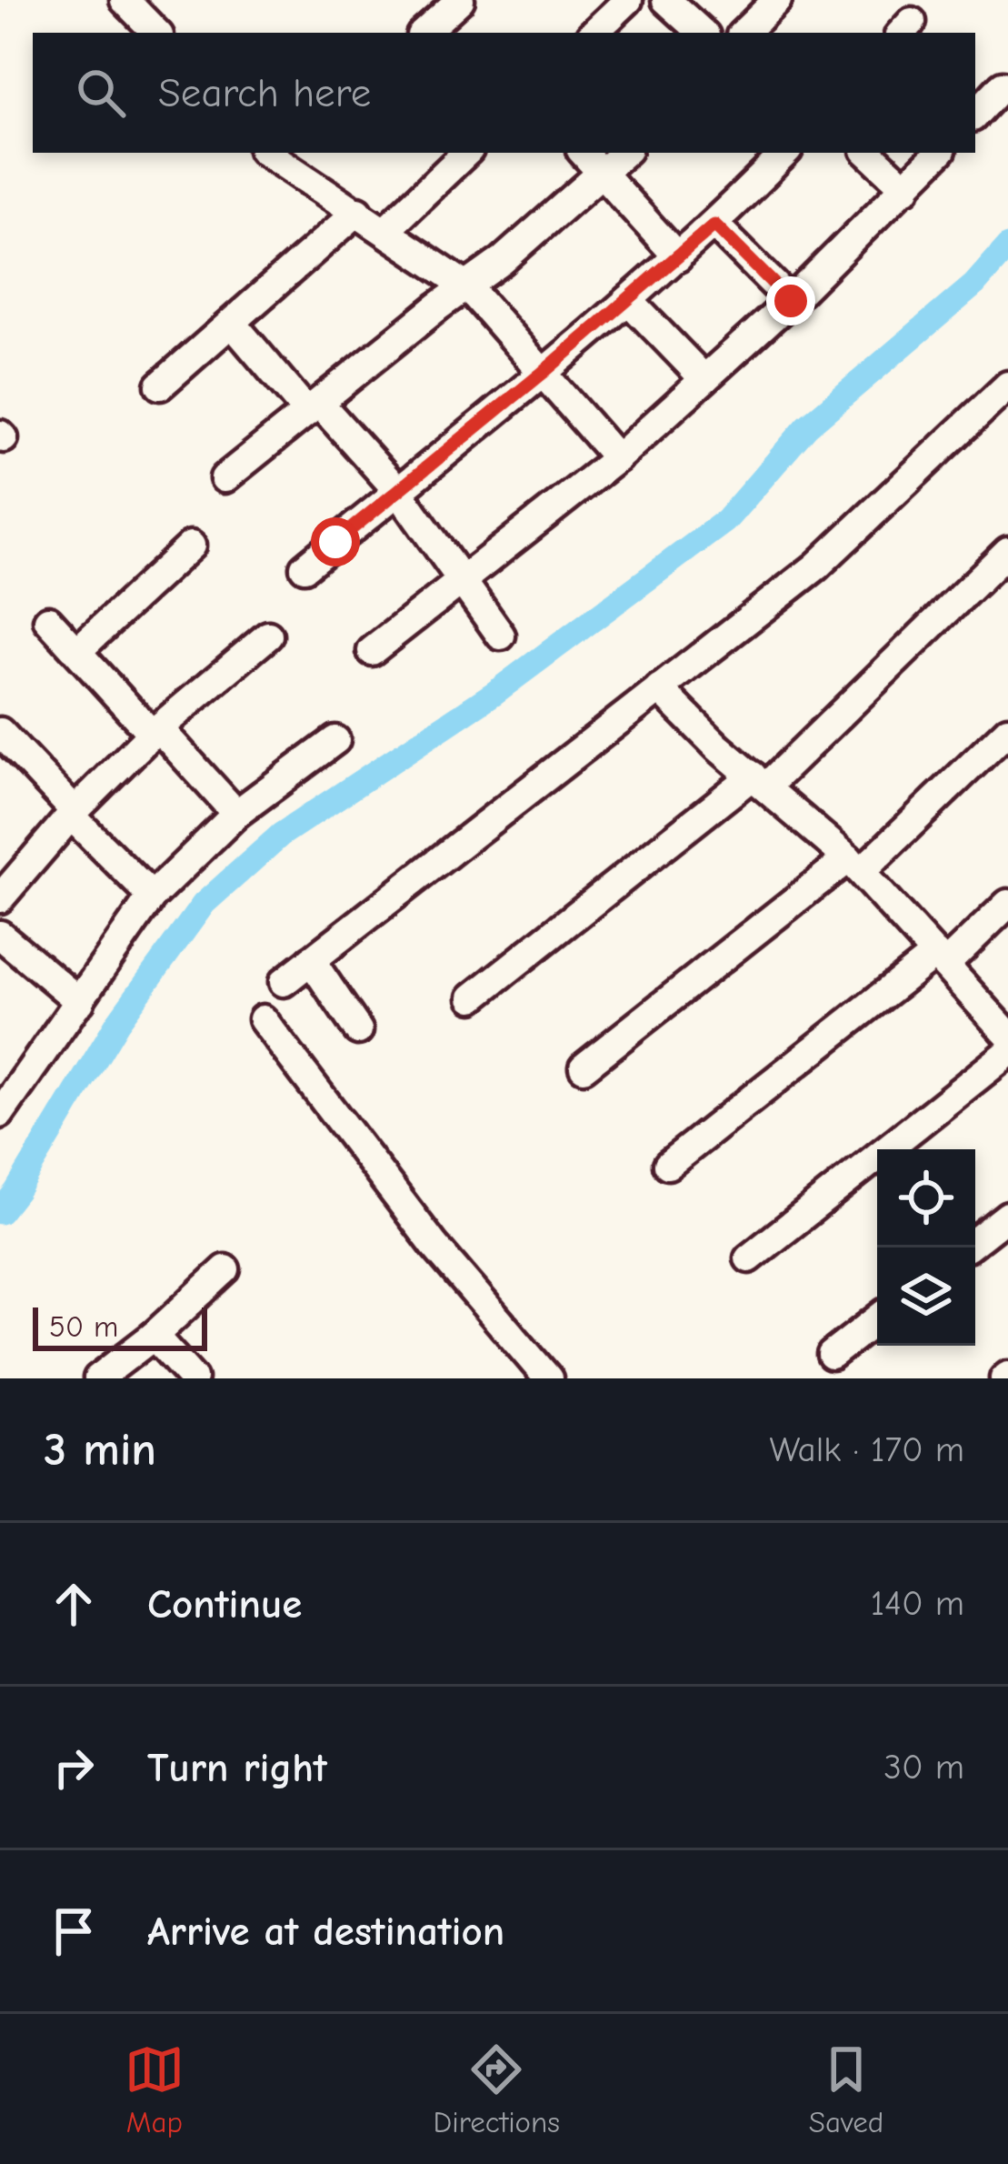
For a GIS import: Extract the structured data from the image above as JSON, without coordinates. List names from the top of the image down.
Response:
{
  "scale_bar": "50 m",
  "page": {
    "search": "Search here",
    "scale": "50 m",
    "heading": ["3 min", "Walk · 170 m"],
    "list": [
      ["Continue", "140 m"],
      ["Turn right", "30 m"],
      "Arrive at destination"
    ],
    "nav": ["Map", "Directions", "Saved"]
  }
}
